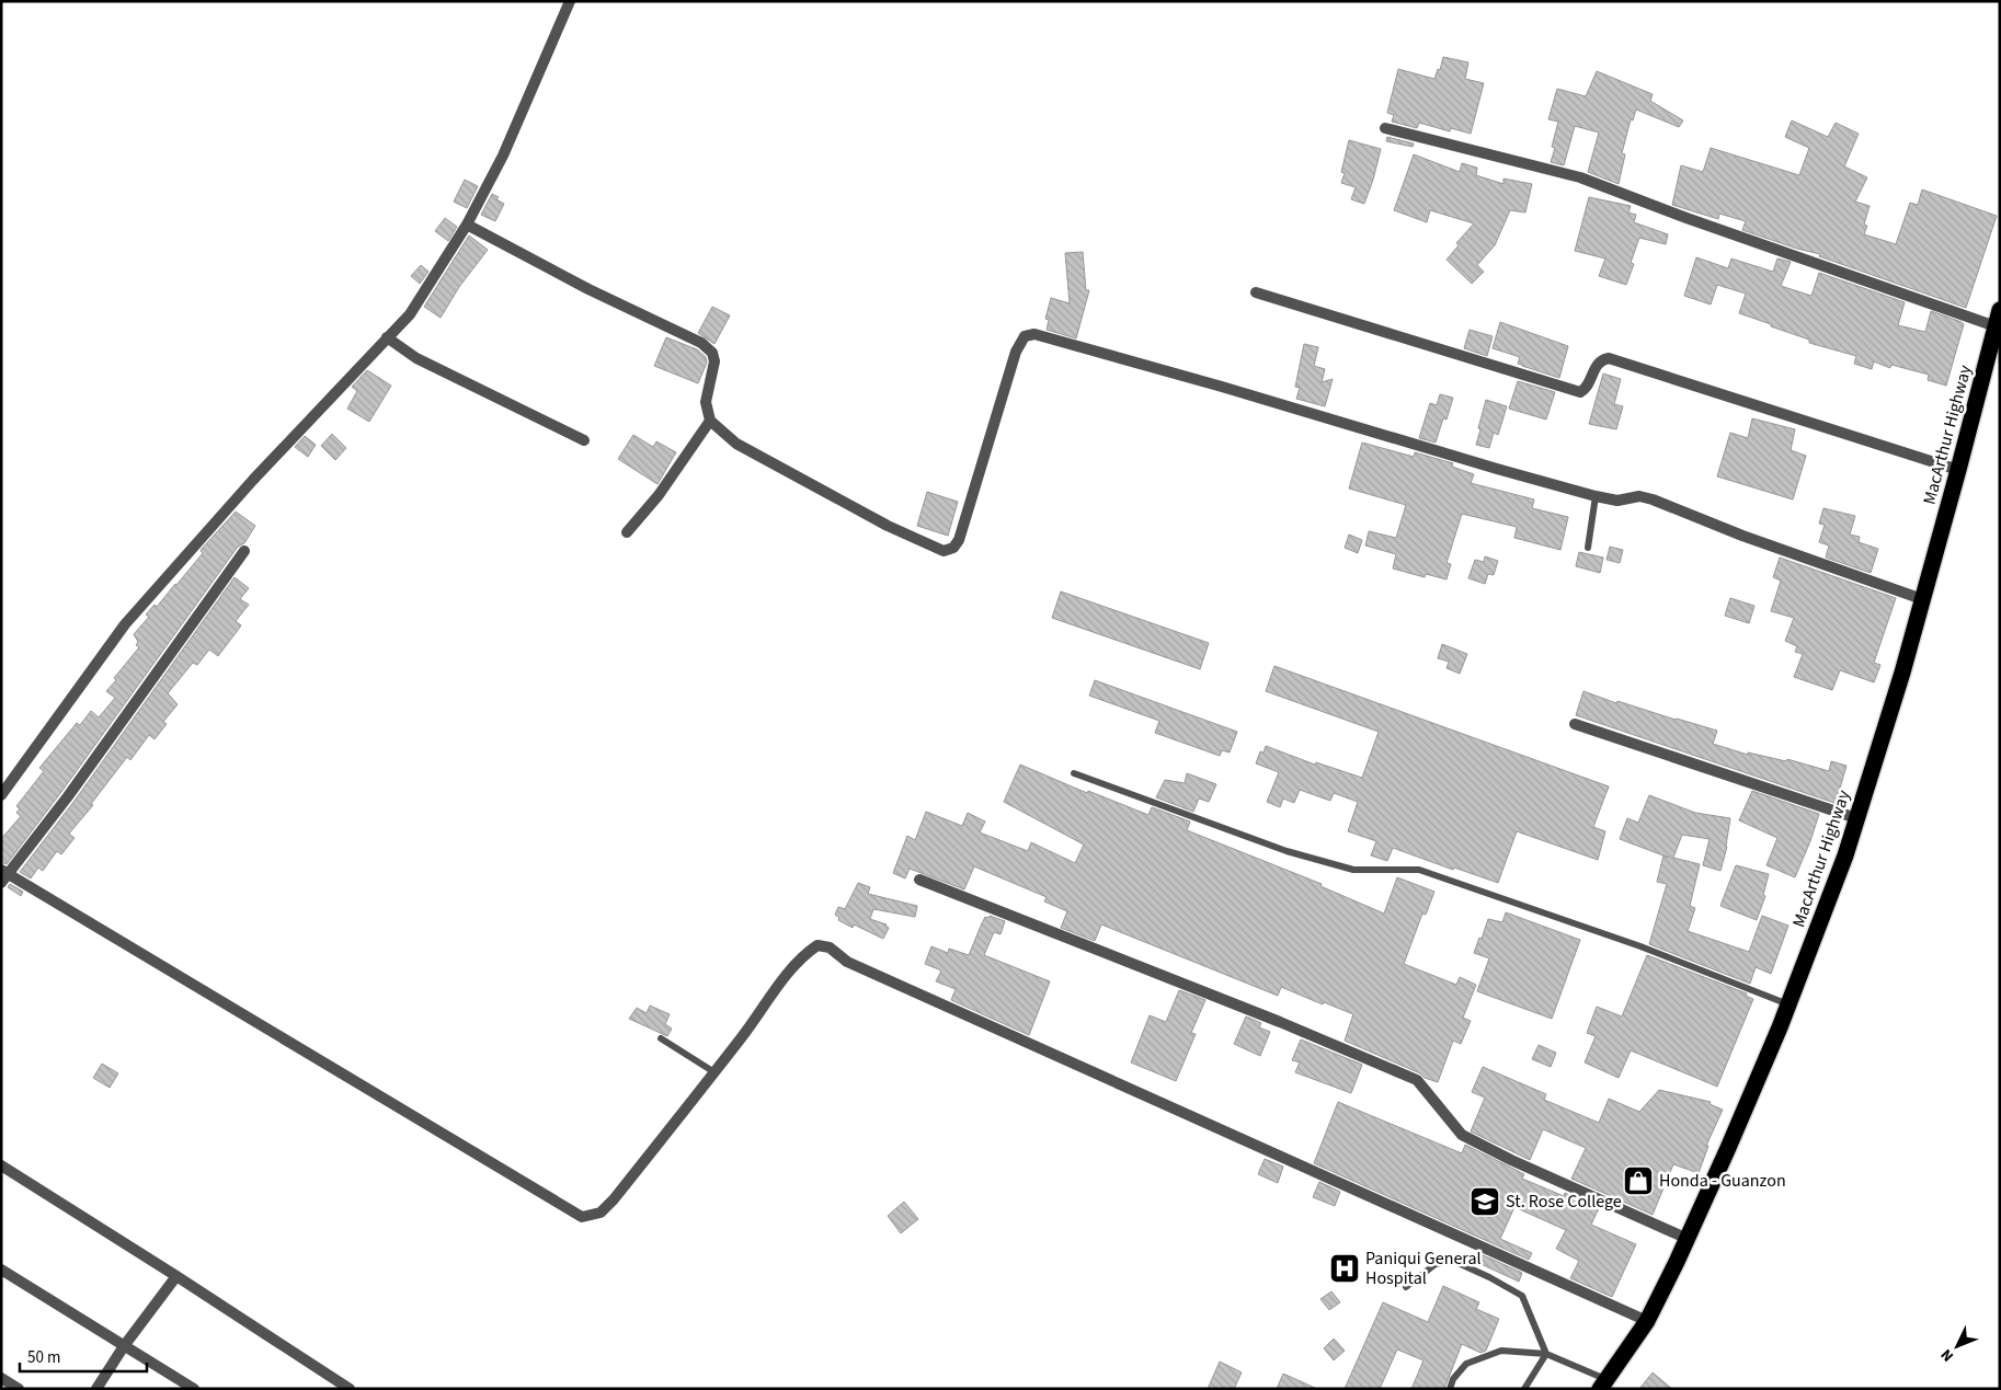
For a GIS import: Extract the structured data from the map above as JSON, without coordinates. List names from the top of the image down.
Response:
{
  "streets": {
    "highway": ["MacArthur Highway"]
  },
  "places": {
    "shop": ["Honda - Guanzon"],
    "school or university": ["St. Rose College"],
    "hospital": ["Paniqui General Hospital"]
  },
  "scale_bar": "50 m",
  "north": "bottom left"
}
